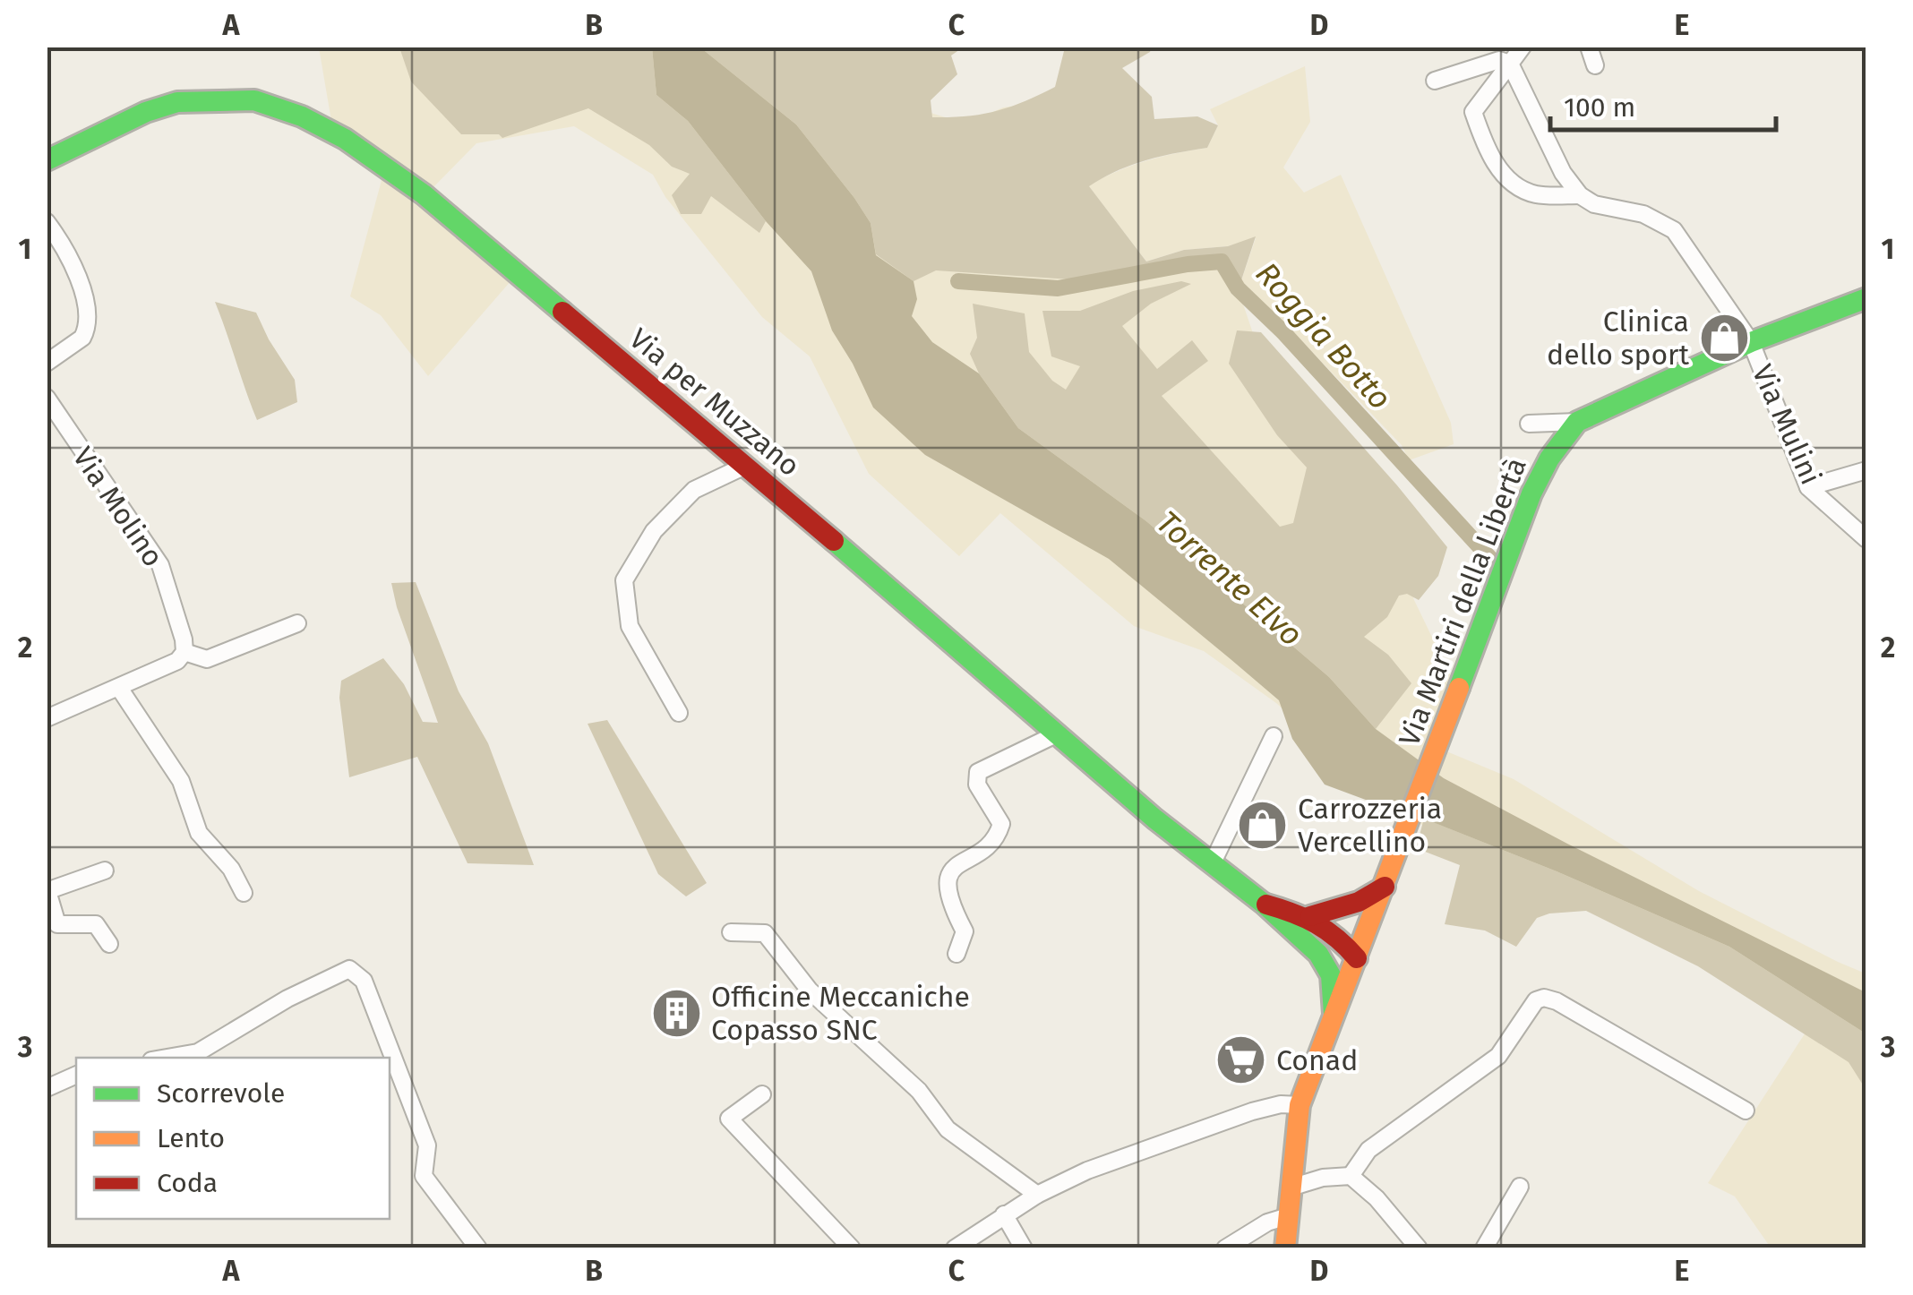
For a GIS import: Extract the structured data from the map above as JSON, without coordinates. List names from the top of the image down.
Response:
{
  "streets": {
    "street": [
      "Via per Muzzano",
      "Via Mulini",
      "Via Molino",
      "Via Martiri della Libertà"
    ]
  },
  "crossings": [
    ["Via Mulini", "Via Martiri della Libertà"]
  ],
  "water": ["Roggia Botto", "Torrente Elvo"],
  "places": {
    "shop": ["Clinica dello sport", "Carrozzeria Vercellino"],
    "building": ["Officine Meccaniche Copasso SNC"],
    "supermarket": ["Conad"]
  },
  "legend": ["Scorrevole", "Lento", "Coda"],
  "scale_bar": "100 m",
  "grid": {
    "columns": [
      "A",
      "B",
      "C",
      "D",
      "E"
    ],
    "rows": ["1", "2", "3"]
  }
}
